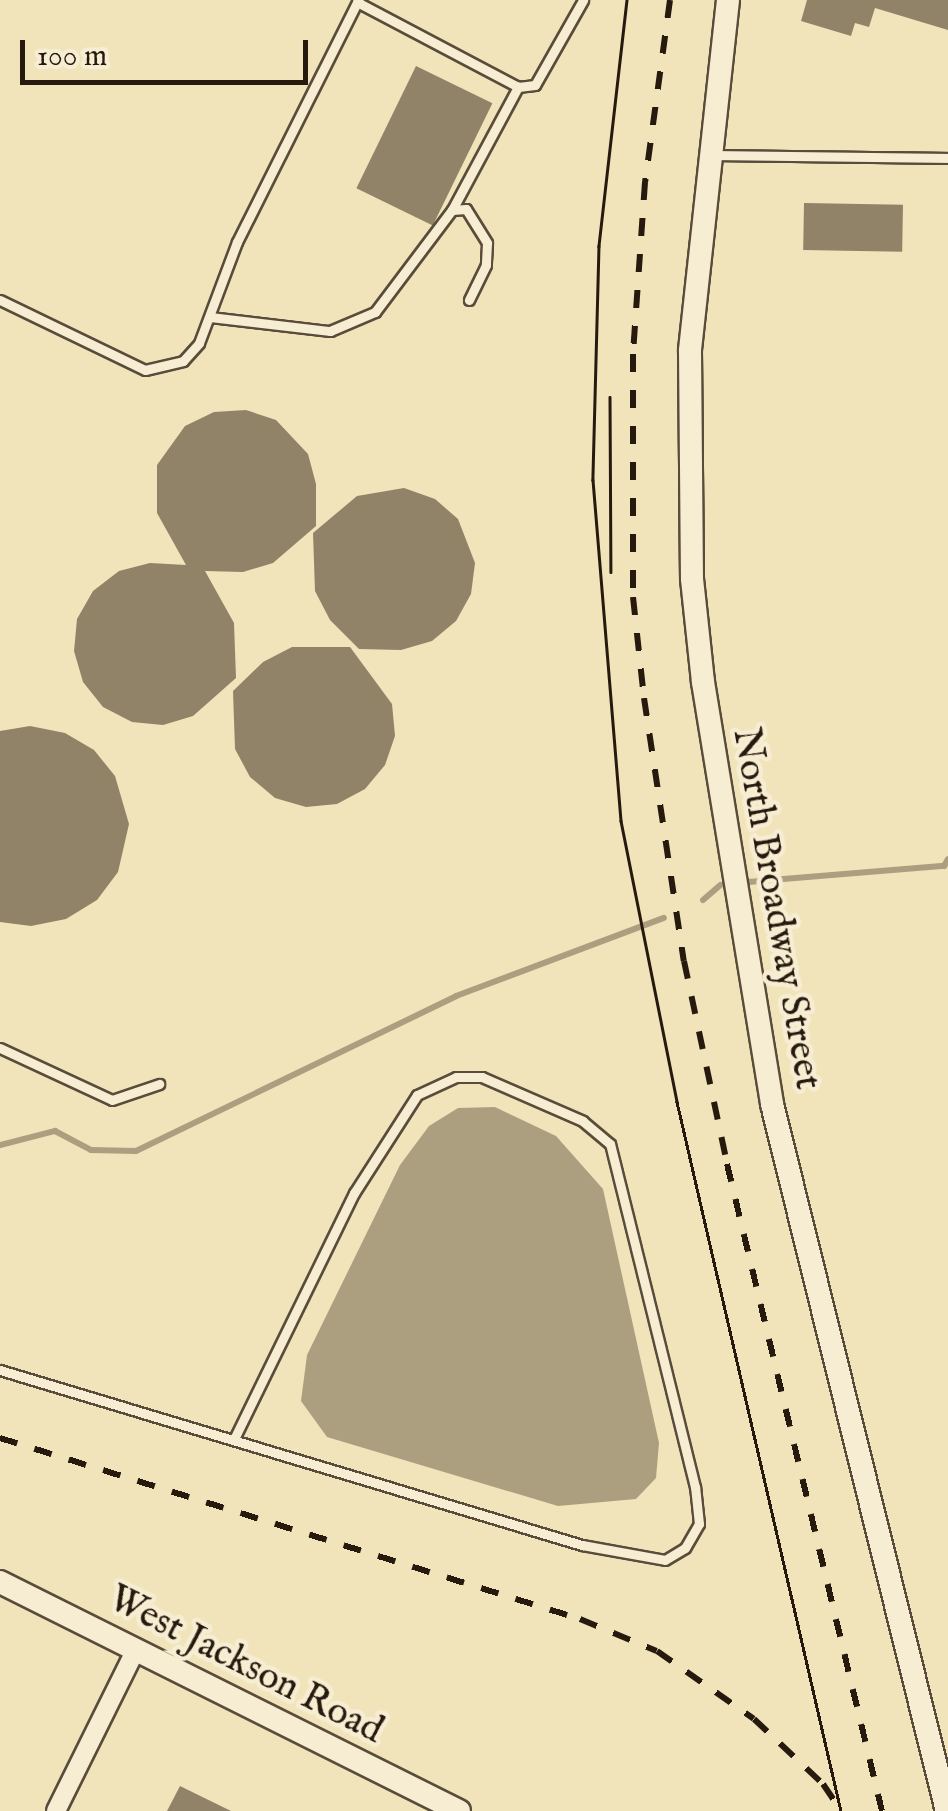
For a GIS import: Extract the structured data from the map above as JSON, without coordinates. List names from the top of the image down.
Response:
{
  "streets": {
    "street": ["North Broadway Street", "West Jackson Road"]
  },
  "scale_bar": "100 m"
}
